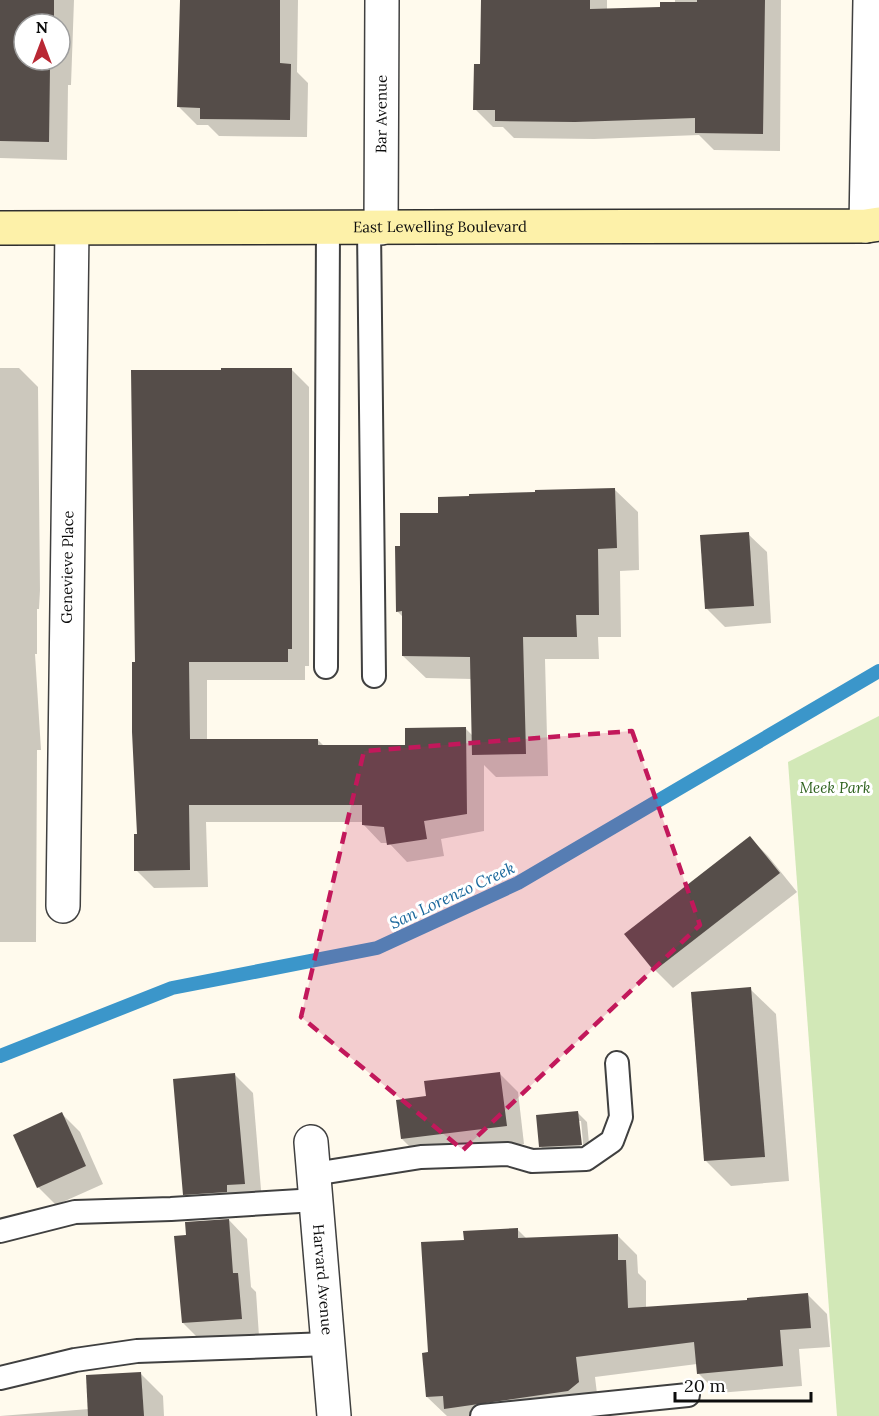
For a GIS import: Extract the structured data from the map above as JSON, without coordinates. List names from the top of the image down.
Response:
{
  "streets": {
    "main road": ["East Lewelling Boulevard"],
    "street": ["Bar Avenue", "Genevieve Place", "Harvard Avenue"]
  },
  "crossings": [
    ["Bar Avenue", "East Lewelling Boulevard"],
    ["East Lewelling Boulevard", "Genevieve Place"]
  ],
  "water": ["San Lorenzo Creek"],
  "parks": ["Meek Park"],
  "scale_bar": "20 m",
  "north": "top"
}
